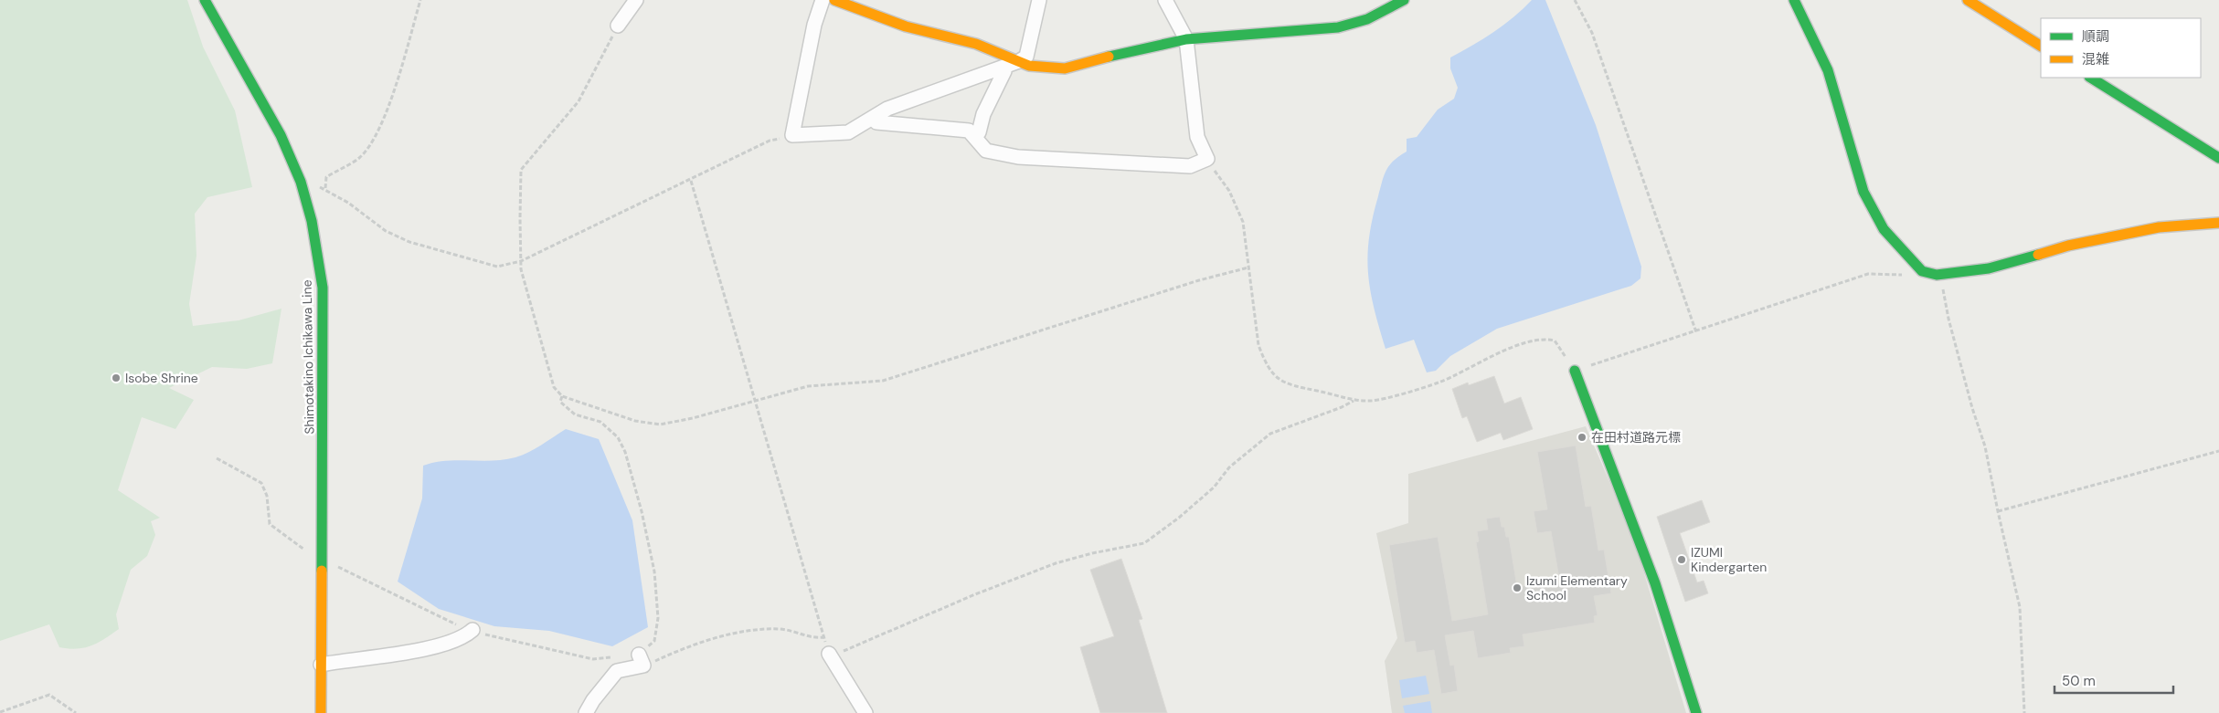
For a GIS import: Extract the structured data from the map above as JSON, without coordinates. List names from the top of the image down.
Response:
{
  "streets": {
    "street": ["Shimotakino Ichikawa Line"]
  },
  "places": [
    "Isobe Shrine",
    "在田村道路元標",
    "IZUMI Kindergarten",
    "Izumi Elementary School"
  ],
  "legend": ["順調", "混雑"],
  "scale_bar": "50 m"
}
